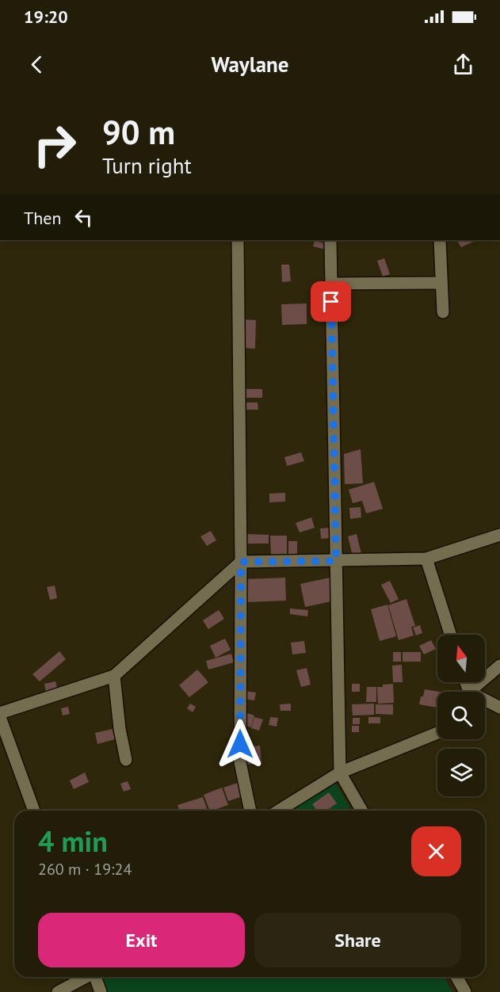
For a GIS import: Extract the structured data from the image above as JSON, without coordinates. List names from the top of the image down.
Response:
{
  "north": "top",
  "page": {
    "status": "19:20",
    "header": "Waylane",
    "turn": ["90 m", "Turn right"],
    "then": "Then",
    "heading": ["4 min", "260 m · 19:24"],
    "buttons": ["Exit", "Share"]
  }
}
